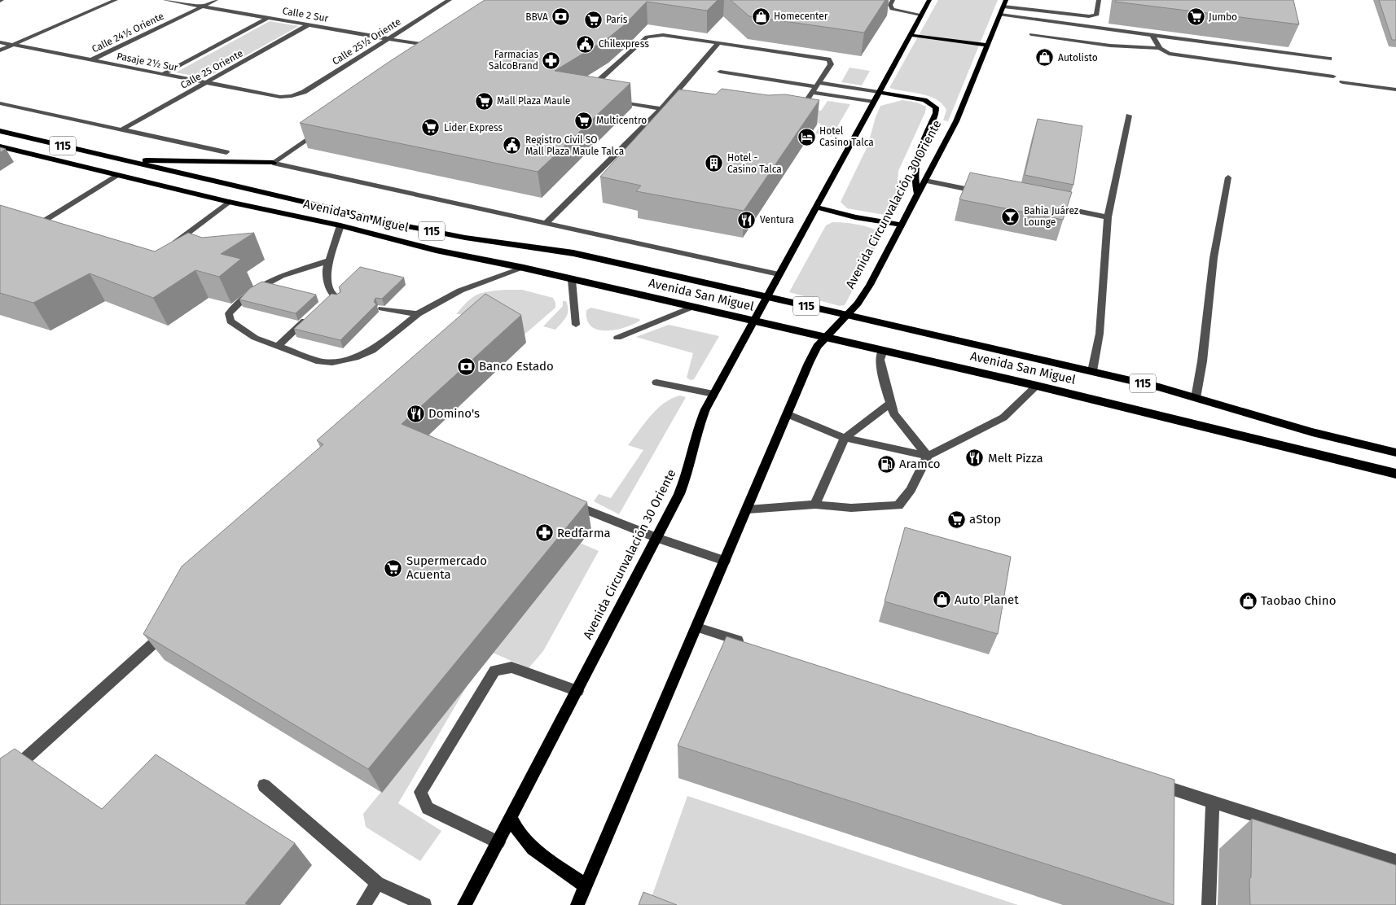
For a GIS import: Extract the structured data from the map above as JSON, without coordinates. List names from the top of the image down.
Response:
{
  "streets": {
    "highway": ["115", "Avenida San Miguel"],
    "main road": ["Avenida Circunvalación 30 Oriente"],
    "street": [
      "Calle 2 Sur",
      "Calle 24½ Oriente",
      "Calle 25½ Oriente",
      "Pasaje 2½ Sur",
      "Calle 25 Oriente"
    ]
  },
  "crossings": [
    ["Calle 2 Sur", "Calle 24½ Oriente"],
    ["Calle 2 Sur", "Calle 25½ Oriente"],
    ["Calle 2 Sur", "Calle 25 Oriente"],
    ["Calle 24½ Oriente", "Pasaje 2½ Sur"],
    ["Calle 25½ Oriente", "Pasaje 2½ Sur"],
    ["Pasaje 2½ Sur", "Calle 25 Oriente"],
    ["Avenida Circunvalación 30 Oriente", "Avenida San Miguel"]
  ],
  "places": {
    "shop": [
      "Homecenter",
      "Autolisto",
      "Auto Planet",
      "Taobao Chino"
    ],
    "bank": ["BBVA", "Banco Estado"],
    "supermarket": [
      "Jumbo",
      "París",
      "Mall Plaza Maule",
      "Multicentro",
      "Lider Express",
      "aStop",
      "Supermercado Acuenta"
    ],
    "public building": ["Chilexpress", "Registro Civil SO Mall Plaza Maule Talca"],
    "pharmacy": ["Farmacias SalcoBrand", "Redfarma"],
    "hotel": ["Hotel Casino Talca"],
    "building": ["Hotel - Casino Talca"],
    "bar": ["Bahia Juárez Lounge"],
    "restaurant": ["Ventura", "Domino's", "Melt Pizza"],
    "fuel station": ["Aramco"]
  }
}
